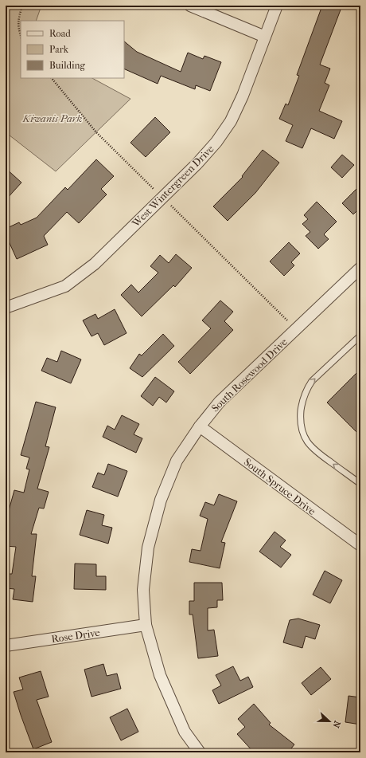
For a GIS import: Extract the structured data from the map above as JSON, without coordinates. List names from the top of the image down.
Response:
{
  "streets": {
    "street": [
      "West Wintergreen Drive",
      "South Rosewood Drive",
      "South Spruce Drive",
      "Rose Drive"
    ]
  },
  "crossings": [
    ["South Rosewood Drive", "South Spruce Drive"],
    ["South Rosewood Drive", "Rose Drive"]
  ],
  "parks": ["Kiwanis Park"],
  "legend": ["Road", "Park", "Building"],
  "north": "right"
}
